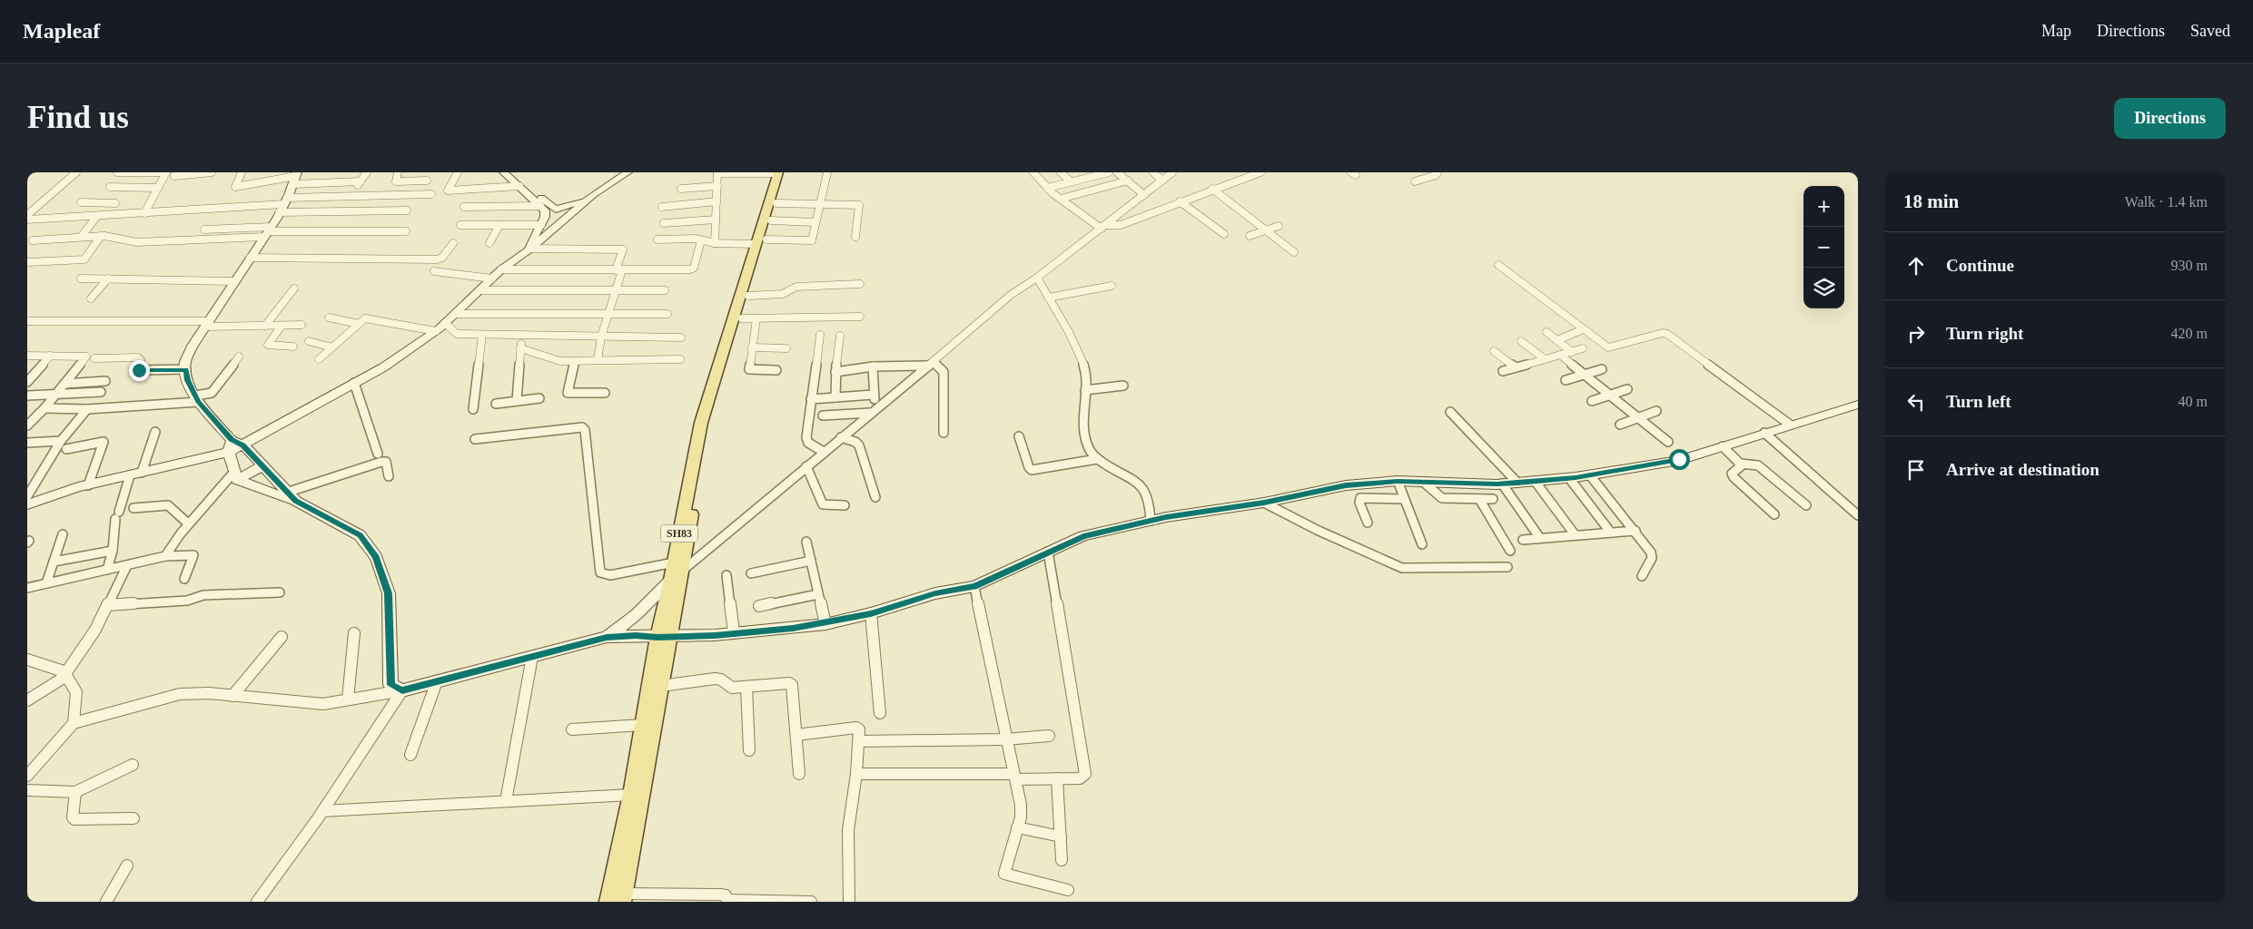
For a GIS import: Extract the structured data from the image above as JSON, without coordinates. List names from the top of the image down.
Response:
{
  "streets": {
    "main road": ["SH83"]
  },
  "page": {
    "header": "Mapleaf",
    "nav": ["Map", "Directions", "Saved"],
    "buttons": "Directions",
    "title": "Find us",
    "heading": ["18 min", "Walk · 1.4 km"],
    "map_buttons": ["+", "−"],
    "list": [
      ["Continue", "930 m"],
      ["Turn right", "420 m"],
      ["Turn left", "40 m"],
      "Arrive at destination"
    ]
  }
}
